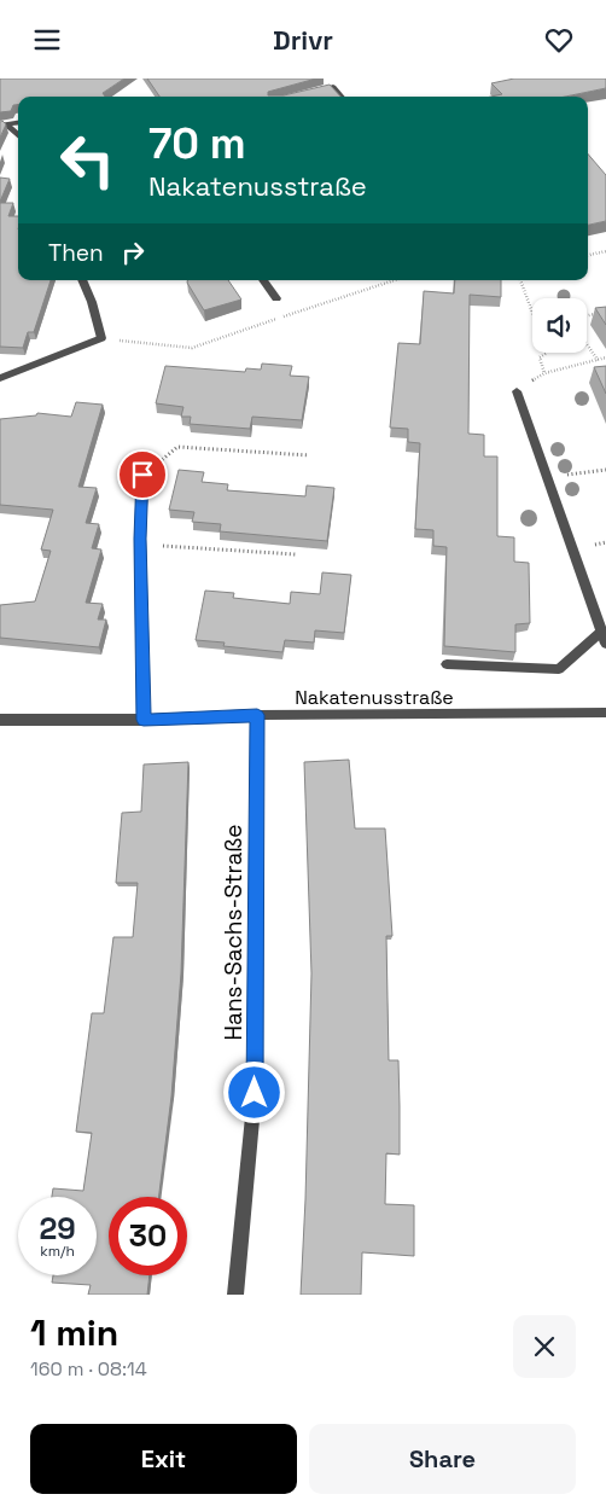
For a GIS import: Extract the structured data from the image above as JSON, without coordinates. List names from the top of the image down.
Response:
{
  "streets": {
    "street": ["Nakatenusstraße", "Hans-Sachs-Straße"]
  },
  "crossings": [
    ["Nakatenusstraße", "Hans-Sachs-Straße"]
  ],
  "page": {
    "header": "Drivr",
    "turn": ["70 m", "Nakatenusstraße"],
    "then": "Then",
    "speed": "29 km/h",
    "limit": "30",
    "heading": ["1 min", "160 m · 08:14"],
    "buttons": ["Exit", "Share"]
  }
}
